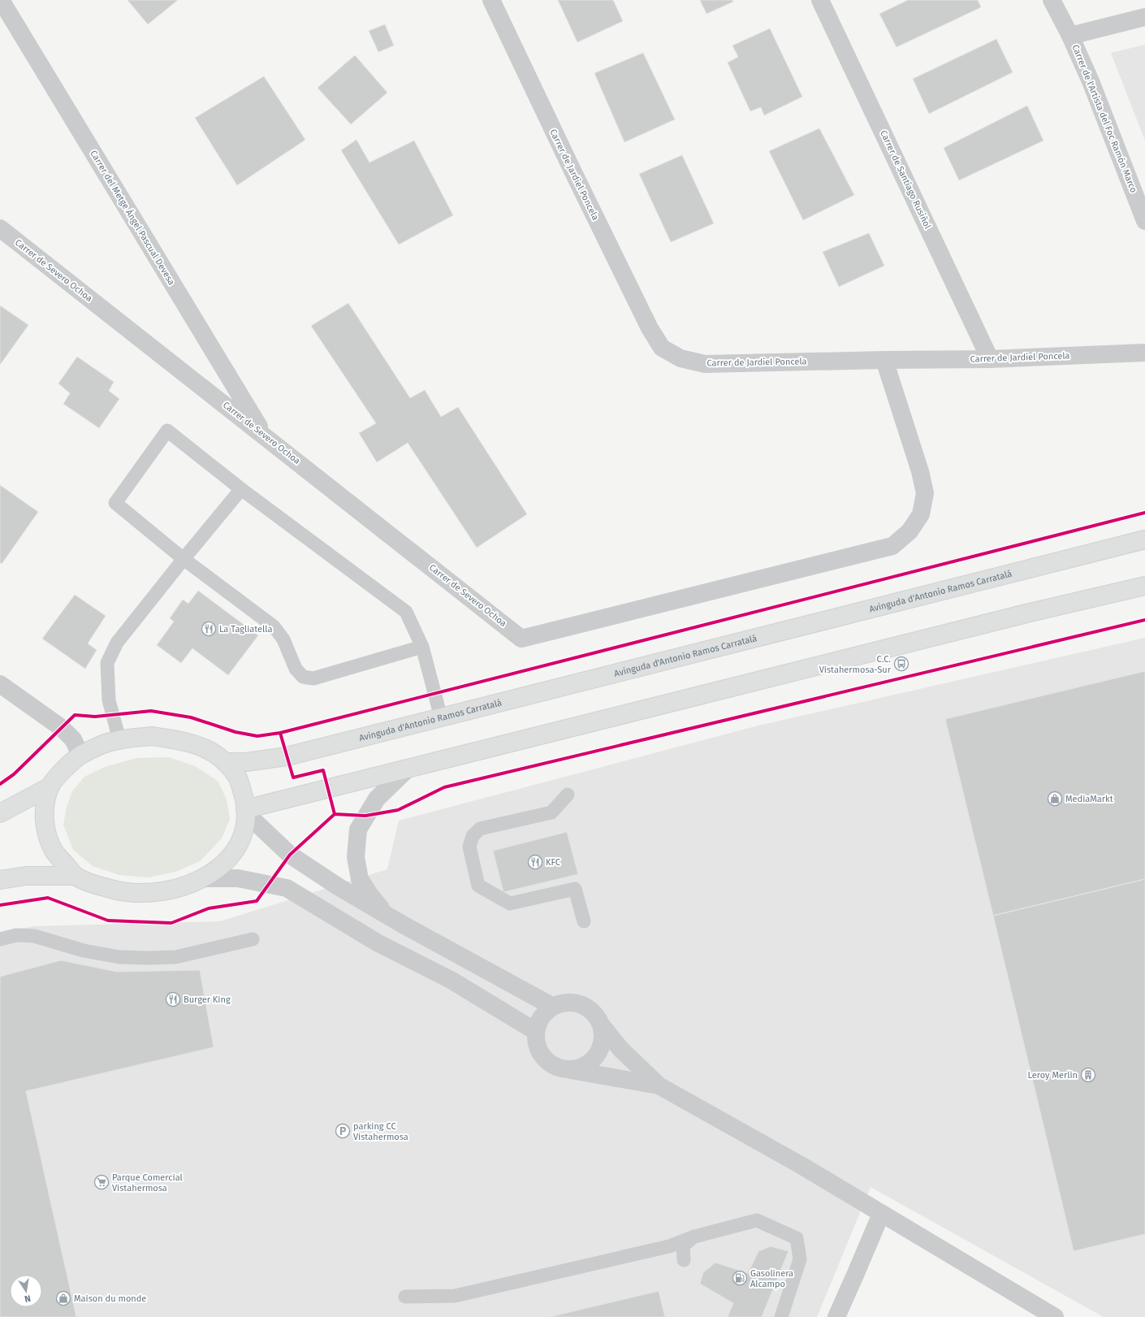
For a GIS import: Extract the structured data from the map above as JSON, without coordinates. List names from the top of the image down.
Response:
{
  "streets": {
    "main road": ["Avinguda d'Antonio Ramos Carratalá"],
    "street": [
      "Carrer de l'Artista del Foc Ramón Marco",
      "Carrer de Jardiel Poncela",
      "Carrer de Santiago Rusiñol",
      "Carrer del Metge Ángel Pascual Devesa",
      "Carrer de Severo Ochoa"
    ]
  },
  "crossings": [
    ["Carrer de Jardiel Poncela", "Carrer de Santiago Rusiñol"],
    ["Carrer de Jardiel Poncela", "Carrer de Severo Ochoa"],
    ["Carrer del Metge Ángel Pascual Devesa", "Carrer de Severo Ochoa"]
  ],
  "places": {
    "restaurant": ["La Tagliatella", "KFC", "Burger King"],
    "bus stop": ["C.C. Vistahermosa-Sur"],
    "shop": ["MediaMarkt", "Maison du monde"],
    "building": ["Leroy Merlin"],
    "parking": ["parking CC Vistahermosa"],
    "supermarket": ["Parque Comercial Vistahermosa"],
    "fuel station": ["Gasolinera Alcampo"]
  },
  "north": "bottom"
}
